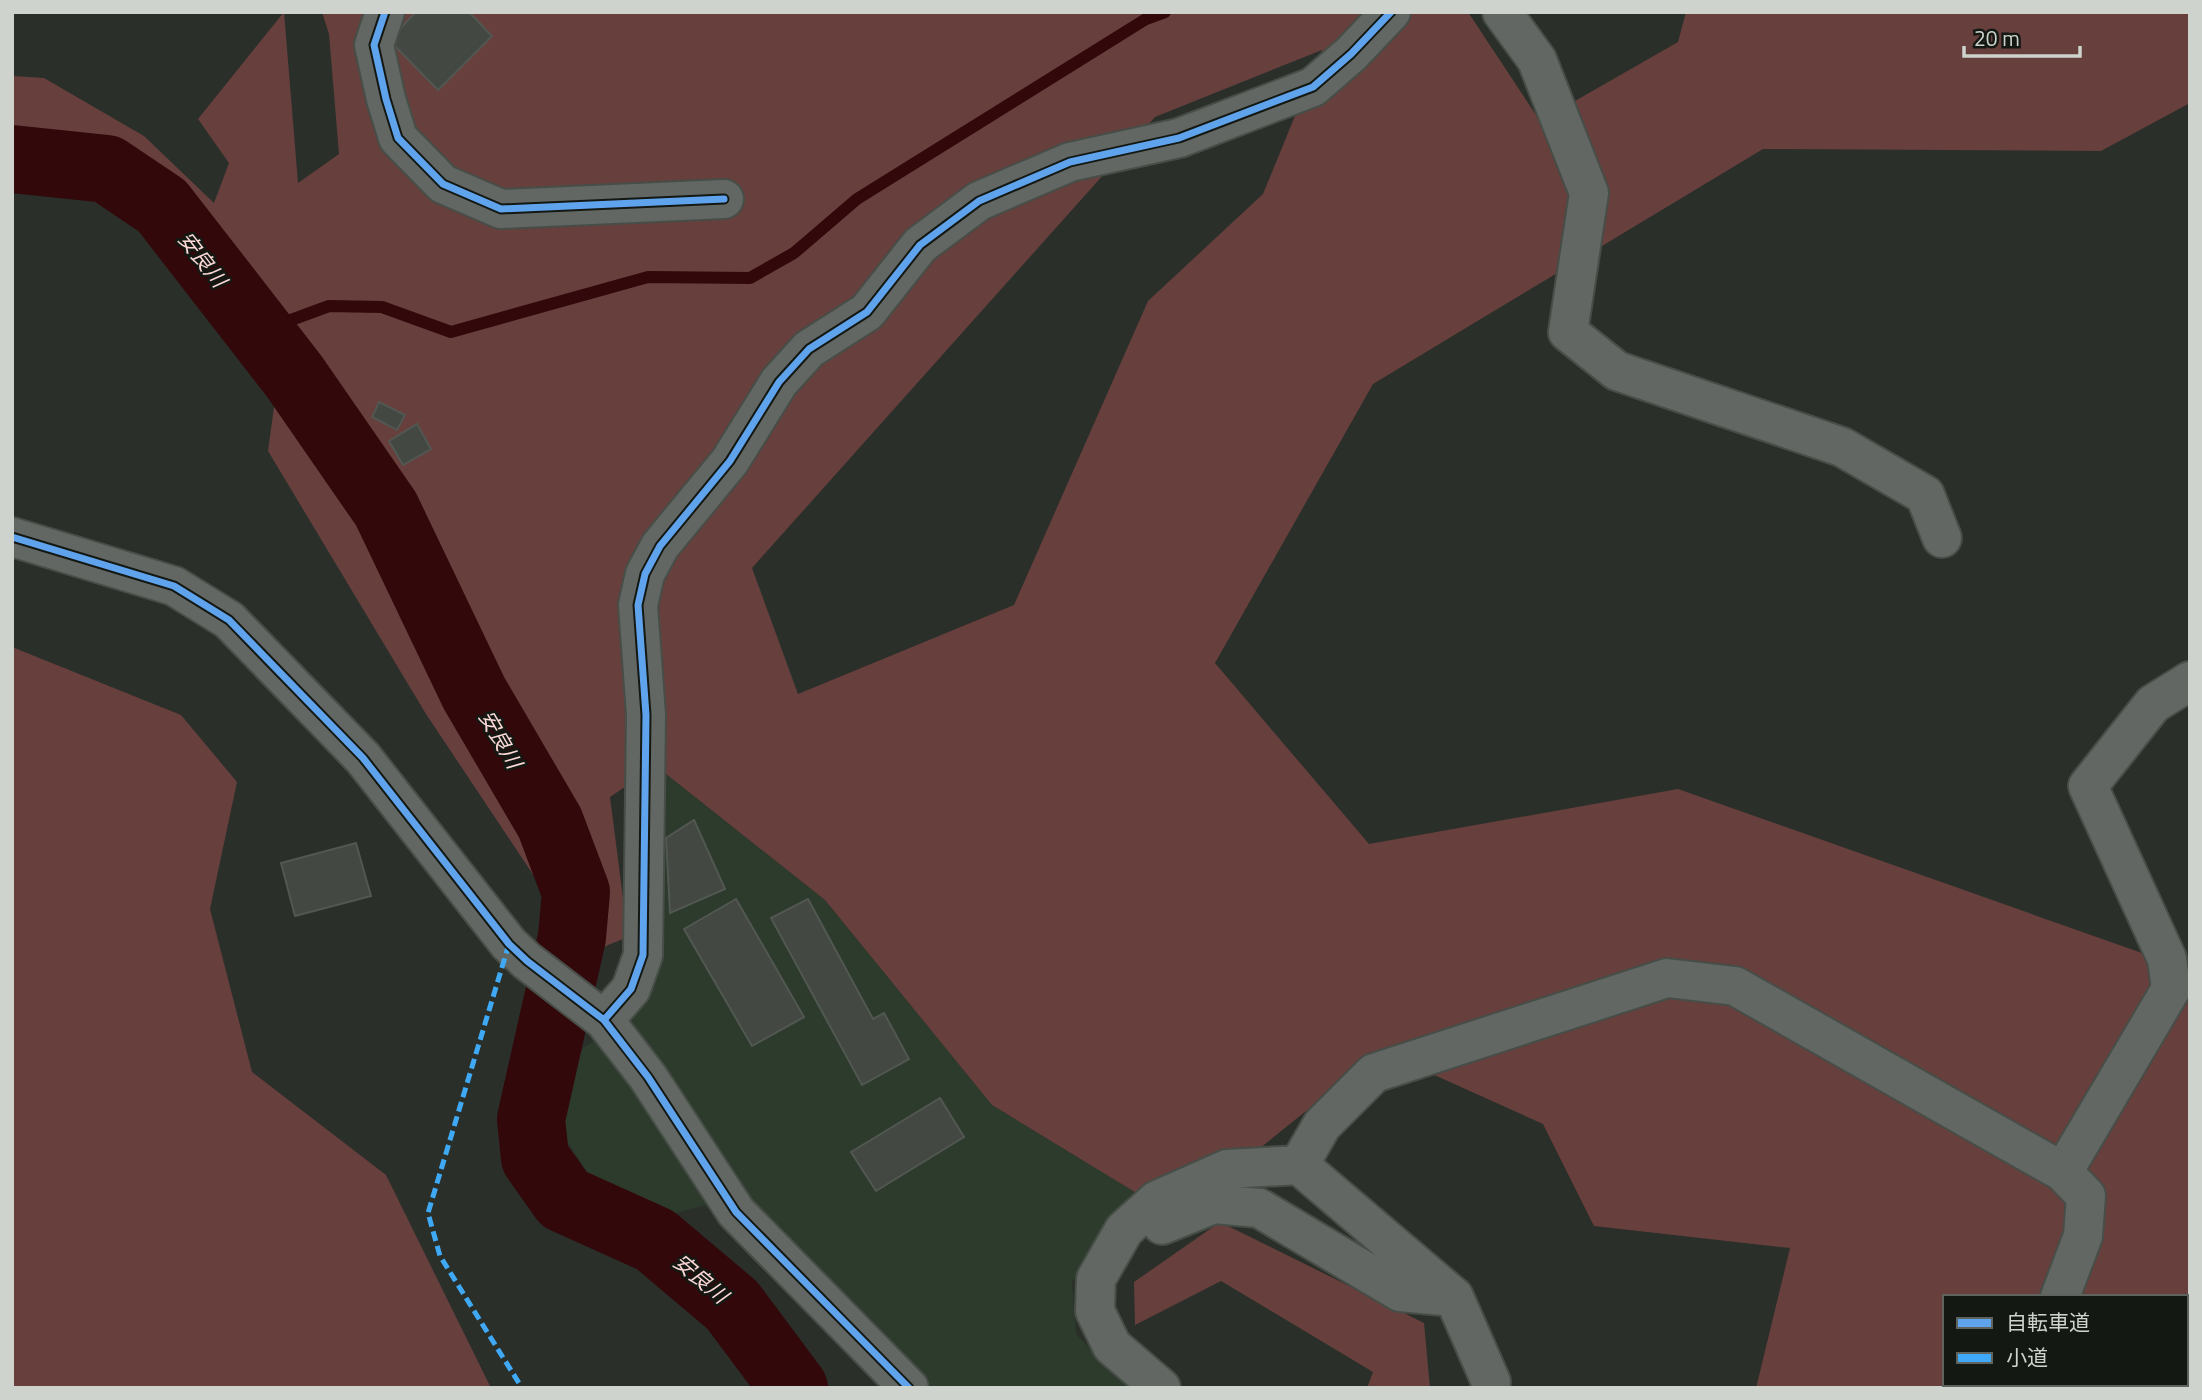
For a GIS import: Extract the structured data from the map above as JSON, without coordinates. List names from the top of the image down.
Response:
{
  "water": ["安良川"],
  "legend": ["自転車道", "小道"],
  "scale_bar": "20 m"
}
